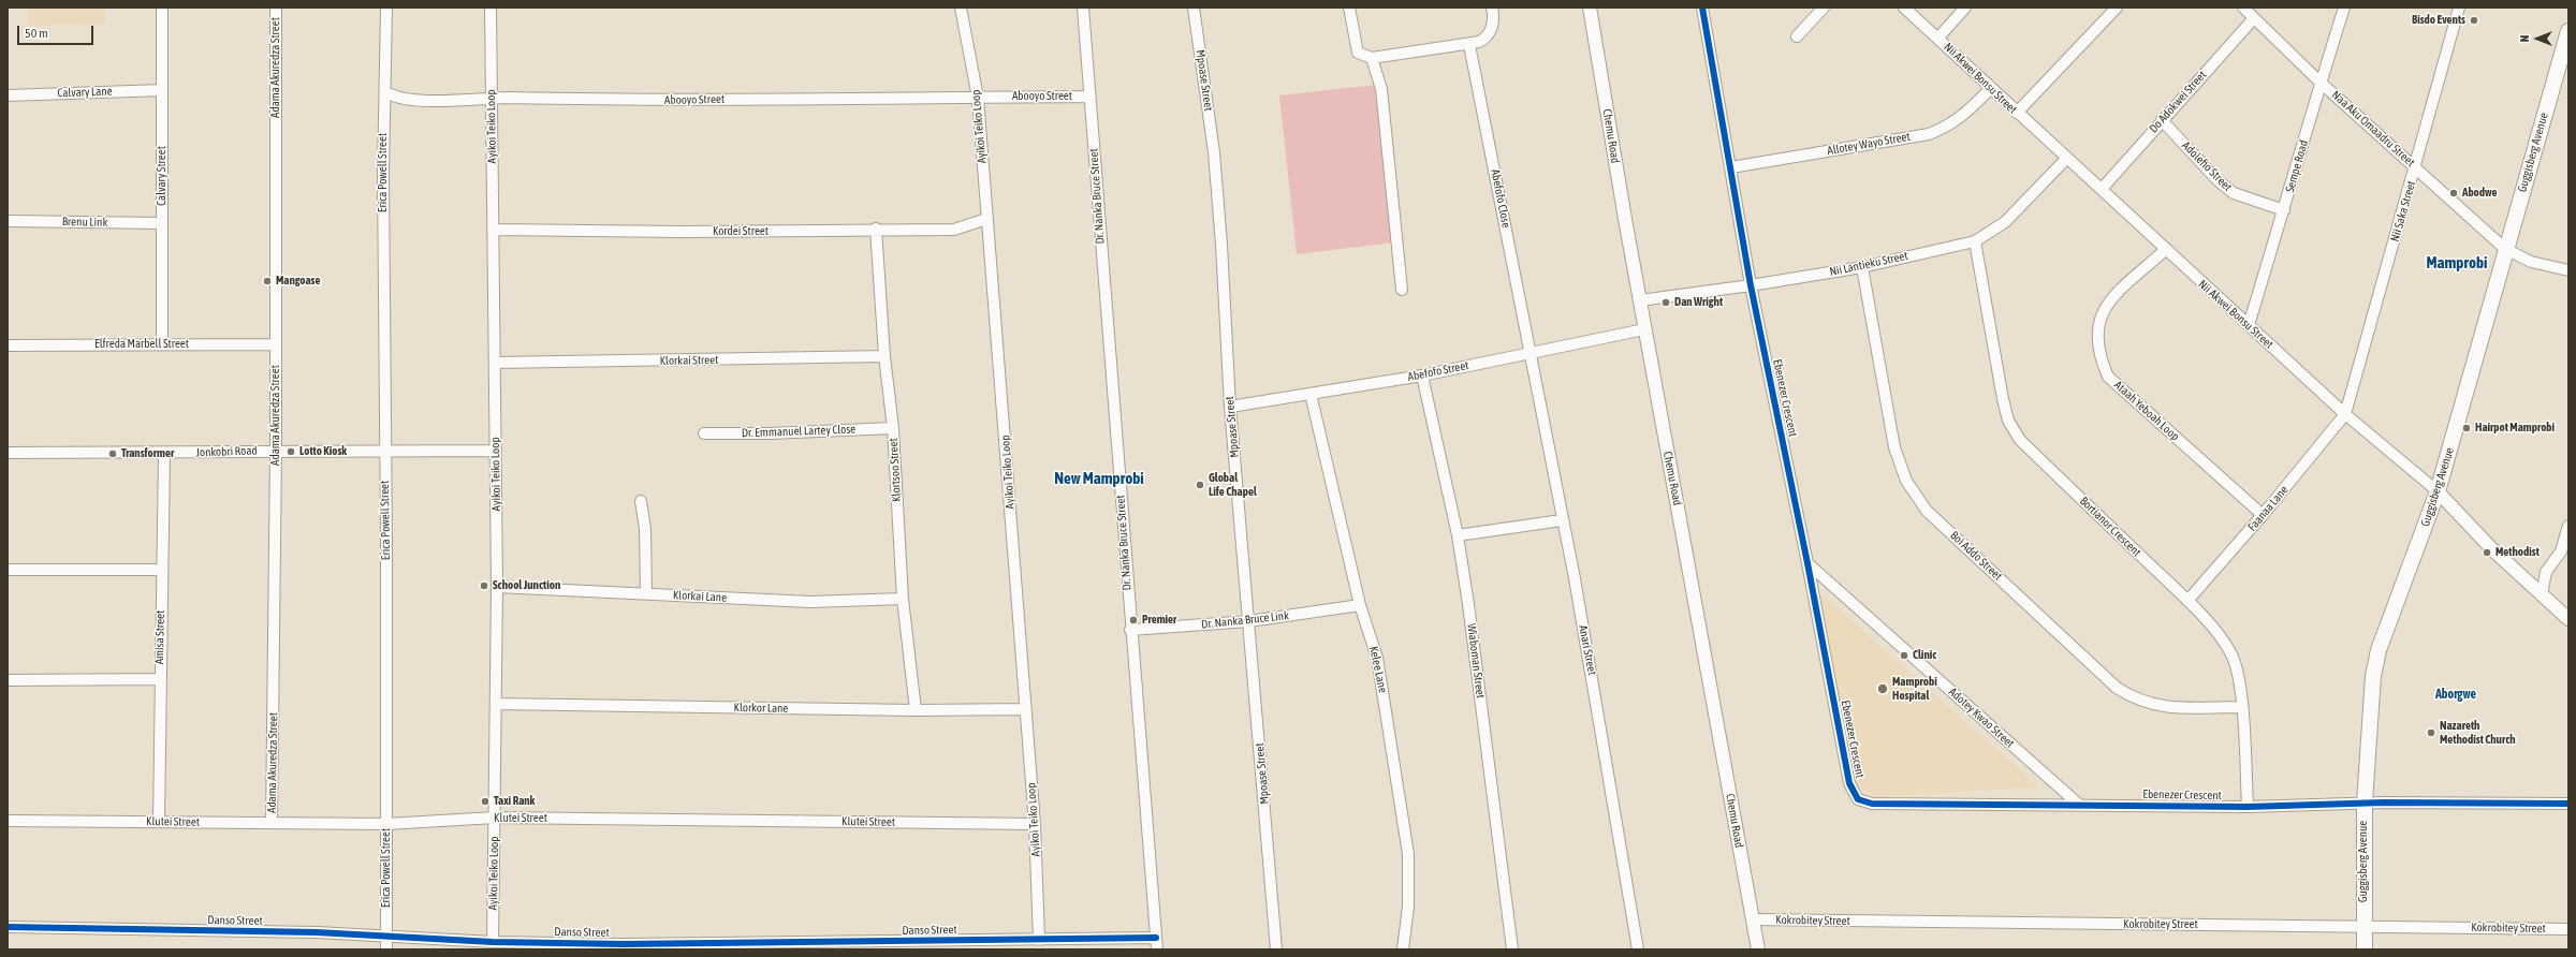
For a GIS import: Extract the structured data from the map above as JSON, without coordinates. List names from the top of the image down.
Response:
{
  "streets": {
    "main road": ["Guggisberg Avenue"],
    "street": [
      "Adama Akuredza Street",
      "Nii Akwei Bonsu Street",
      "Mpoase Street",
      "Calvary Lane",
      "Abooyo Street",
      "Do Adokwei Street",
      "Ayikoi Teiko Loop",
      "Naa Aku Omaadru Street",
      "Chemu Road",
      "Allotey Wayo Street",
      "Adolefio Street",
      "Sempe Road",
      "Erica Powell Street",
      "Calvary Street",
      "Dr. Nanka Bruce Street",
      "Abefofo Close",
      "Nii Saka Street",
      "Brenu Link",
      "Kordei Street",
      "Nii Lantieku Street",
      "Elfreda Marbell Street",
      "Klorkai Street",
      "Abefofo Street",
      "Ebenezer Crescent",
      "Ataah Yeboah Loop",
      "Dr. Emmanuel Lartey Close",
      "Jonkobri Road",
      "Klortsoo Street",
      "Faanaa Lane",
      "Bortianor Crescent",
      "Boi Addo Street",
      "Klorkai Lane",
      "Dr. Nanka Bruce Link",
      "Amisa Street",
      "Anari Street",
      "Wiaboman Street",
      "Kelee Lane",
      "Klorkor Lane",
      "Adotey Kwao Street",
      "Klutei Street",
      "Danso Street",
      "Kokrobitey Street"
    ]
  },
  "crossings": [
    ["Adama Akuredza Street", "Elfreda Marbell Street"],
    ["Adama Akuredza Street", "Jonkobri Road"],
    ["Adama Akuredza Street", "Klutei Street"],
    ["Nii Akwei Bonsu Street", "Do Adokwei Street"],
    ["Nii Akwei Bonsu Street", "Allotey Wayo Street"],
    ["Nii Akwei Bonsu Street", "Guggisberg Avenue"],
    ["Nii Akwei Bonsu Street", "Sempe Road"],
    ["Nii Akwei Bonsu Street", "Nii Saka Street"],
    ["Nii Akwei Bonsu Street", "Nii Lantieku Street"],
    ["Nii Akwei Bonsu Street", "Ataah Yeboah Loop"],
    ["Nii Akwei Bonsu Street", "Faanaa Lane"],
    ["Mpoase Street", "Abefofo Street"],
    ["Mpoase Street", "Dr. Nanka Bruce Link"],
    ["Calvary Lane", "Calvary Street"],
    ["Abooyo Street", "Ayikoi Teiko Loop"],
    ["Abooyo Street", "Erica Powell Street"],
    ["Abooyo Street", "Dr. Nanka Bruce Street"],
    ["Do Adokwei Street", "Naa Aku Omaadru Street"],
    ["Do Adokwei Street", "Adolefio Street"],
    ["Ayikoi Teiko Loop", "Kordei Street"],
    ["Ayikoi Teiko Loop", "Klorkai Street"],
    ["Ayikoi Teiko Loop", "Jonkobri Road"],
    ["Ayikoi Teiko Loop", "Klorkai Lane"],
    ["Ayikoi Teiko Loop", "Klorkor Lane"],
    ["Ayikoi Teiko Loop", "Klutei Street"],
    ["Ayikoi Teiko Loop", "Danso Street"],
    ["Naa Aku Omaadru Street", "Guggisberg Avenue"],
    ["Naa Aku Omaadru Street", "Sempe Road"],
    ["Naa Aku Omaadru Street", "Nii Saka Street"],
    ["Chemu Road", "Nii Lantieku Street"],
    ["Chemu Road", "Abefofo Street"],
    ["Chemu Road", "Kokrobitey Street"],
    ["Allotey Wayo Street", "Ebenezer Crescent"],
    ["Guggisberg Avenue", "Ebenezer Crescent"],
    ["Guggisberg Avenue", "Kokrobitey Street"],
    ["Adolefio Street", "Sempe Road"],
    ["Erica Powell Street", "Jonkobri Road"],
    ["Erica Powell Street", "Klutei Street"],
    ["Erica Powell Street", "Danso Street"],
    ["Calvary Street", "Brenu Link"],
    ["Calvary Street", "Elfreda Marbell Street"],
    ["Dr. Nanka Bruce Street", "Dr. Nanka Bruce Link"],
    ["Dr. Nanka Bruce Street", "Danso Street"],
    ["Abefofo Close", "Abefofo Street"],
    ["Abefofo Close", "Anari Street"],
    ["Nii Saka Street", "Faanaa Lane"],
    ["Kordei Street", "Klortsoo Street"],
    ["Nii Lantieku Street", "Ebenezer Crescent"],
    ["Nii Lantieku Street", "Bortianor Crescent"],
    ["Nii Lantieku Street", "Boi Addo Street"],
    ["Klorkai Street", "Klortsoo Street"],
    ["Abefofo Street", "Anari Street"],
    ["Abefofo Street", "Wiaboman Street"],
    ["Abefofo Street", "Kelee Lane"],
    ["Ebenezer Crescent", "Bortianor Crescent"],
    ["Ebenezer Crescent", "Adotey Kwao Street"],
    ["Ataah Yeboah Loop", "Faanaa Lane"],
    ["Dr. Emmanuel Lartey Close", "Klortsoo Street"],
    ["Jonkobri Road", "Amisa Street"],
    ["Klortsoo Street", "Klorkai Lane"],
    ["Klortsoo Street", "Klorkor Lane"],
    ["Faanaa Lane", "Bortianor Crescent"],
    ["Bortianor Crescent", "Boi Addo Street"],
    ["Dr. Nanka Bruce Link", "Kelee Lane"],
    ["Amisa Street", "Klutei Street"]
  ],
  "districts": ["Mamprobi", "New Mamprobi", "Aborgwe"],
  "places": [
    "Bisdo Events",
    "Abodwe",
    "Mangoase",
    "Dan Wright",
    "Hairpot Mamprobi",
    "Lotto Kiosk",
    "Transformer",
    "Global Life Chapel",
    "Methodist",
    "School Junction",
    "Premier",
    "Clinic",
    "Mamprobi Hospital",
    "Nazareth Methodist Church",
    "Taxi Rank"
  ],
  "scale_bar": "50 m",
  "north": "left"
}
